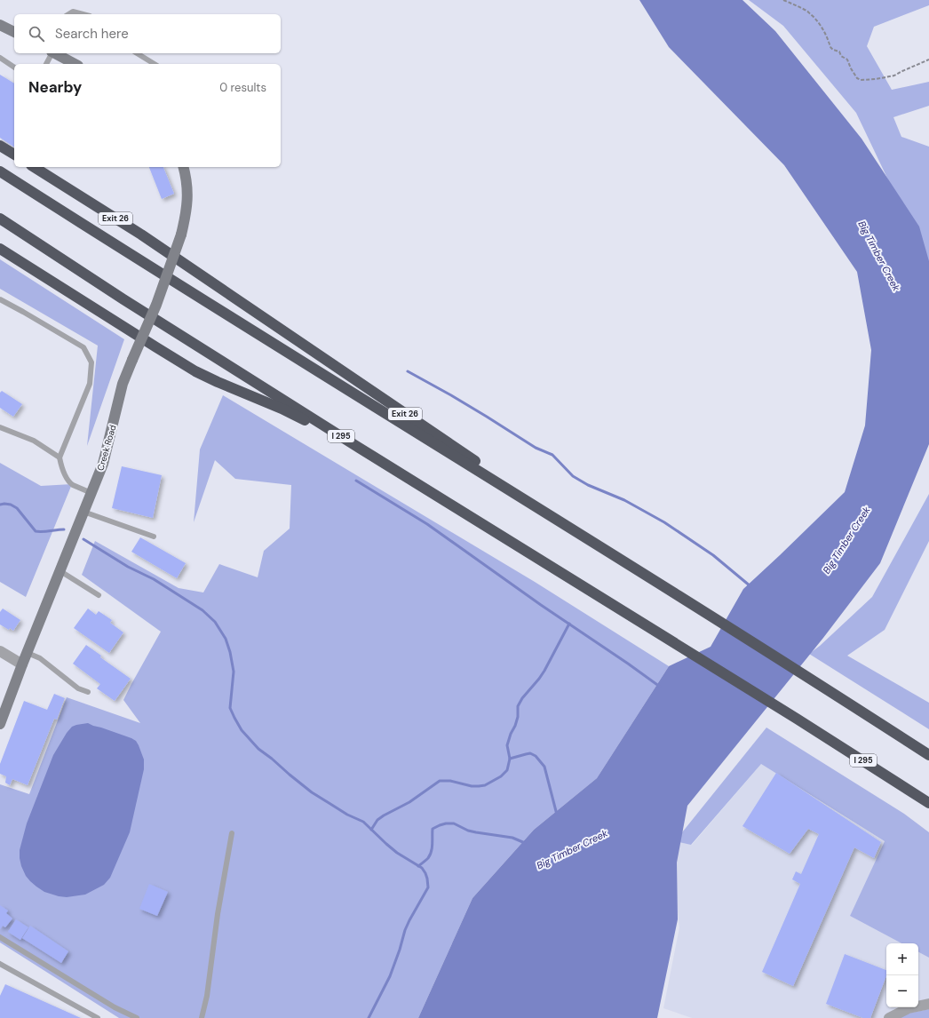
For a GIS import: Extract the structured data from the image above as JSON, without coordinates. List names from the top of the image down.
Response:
{
  "streets": {
    "highway": ["Exit 26", "I 295"],
    "street": ["Creek Road"]
  },
  "water": ["Big Timber Creek"],
  "page": {
    "search": "Search here",
    "heading": ["Nearby", "0 results"],
    "map_buttons": ["+", "−"]
  }
}
